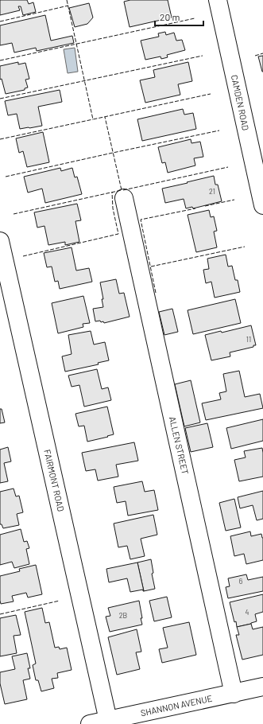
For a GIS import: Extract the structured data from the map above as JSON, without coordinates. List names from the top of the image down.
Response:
{
  "streets": {
    "street": [
      "CAMDEN ROAD",
      "ALLEN STREET",
      "FAIRMONT ROAD",
      "SHANNON AVENUE"
    ]
  },
  "crossings": [
    ["ALLEN STREET", "SHANNON AVENUE"],
    ["FAIRMONT ROAD", "SHANNON AVENUE"]
  ],
  "house_numbers": [
    "21",
    "11",
    "6",
    "4",
    "2B"
  ],
  "scale_bar": "20 m"
}
